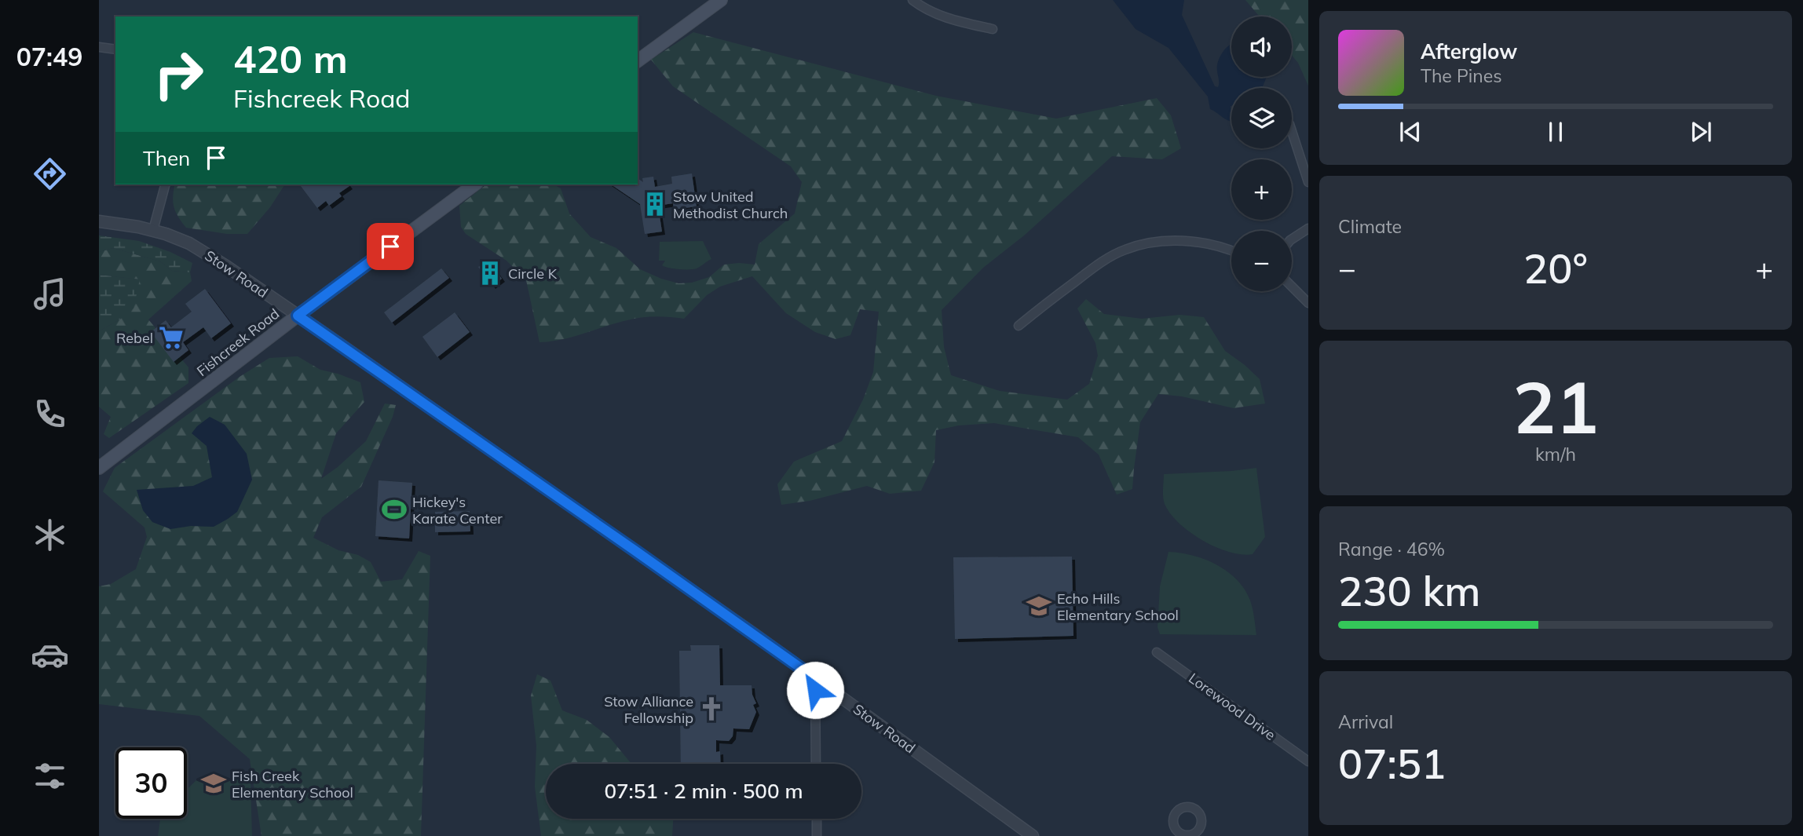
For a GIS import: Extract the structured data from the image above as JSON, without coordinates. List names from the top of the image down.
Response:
{
  "streets": {
    "main road": ["Fishcreek Road"],
    "street": ["Stow Road", "Lorewood Drive"]
  },
  "crossings": [
    ["Stow Road", "Fishcreek Road"]
  ],
  "places": {
    "building": ["Stow United Methodist Church", "Circle K"],
    "supermarket": ["Rebel"],
    "sports": ["Hickey's Karate Center"],
    "school or university": ["Echo Hills Elementary School", "Fish Creek Elementary School"],
    "church": ["Stow Alliance Fellowship"]
  },
  "page": {
    "tabs": "07:49",
    "map_buttons": ["+", "−"],
    "turn": ["420 m", "Fishcreek Road"],
    "song": ["Afterglow", "The Pines"],
    "then": "Then",
    "tile": [
      "Climate",
      ["21", "km/h"],
      ["Range · 46%", "230 km"],
      ["Arrival", "07:51"]
    ],
    "heat": ["−", "20°", "+"],
    "limit": "30",
    "trip": "07:51 · 2 min · 500 m"
  }
}
